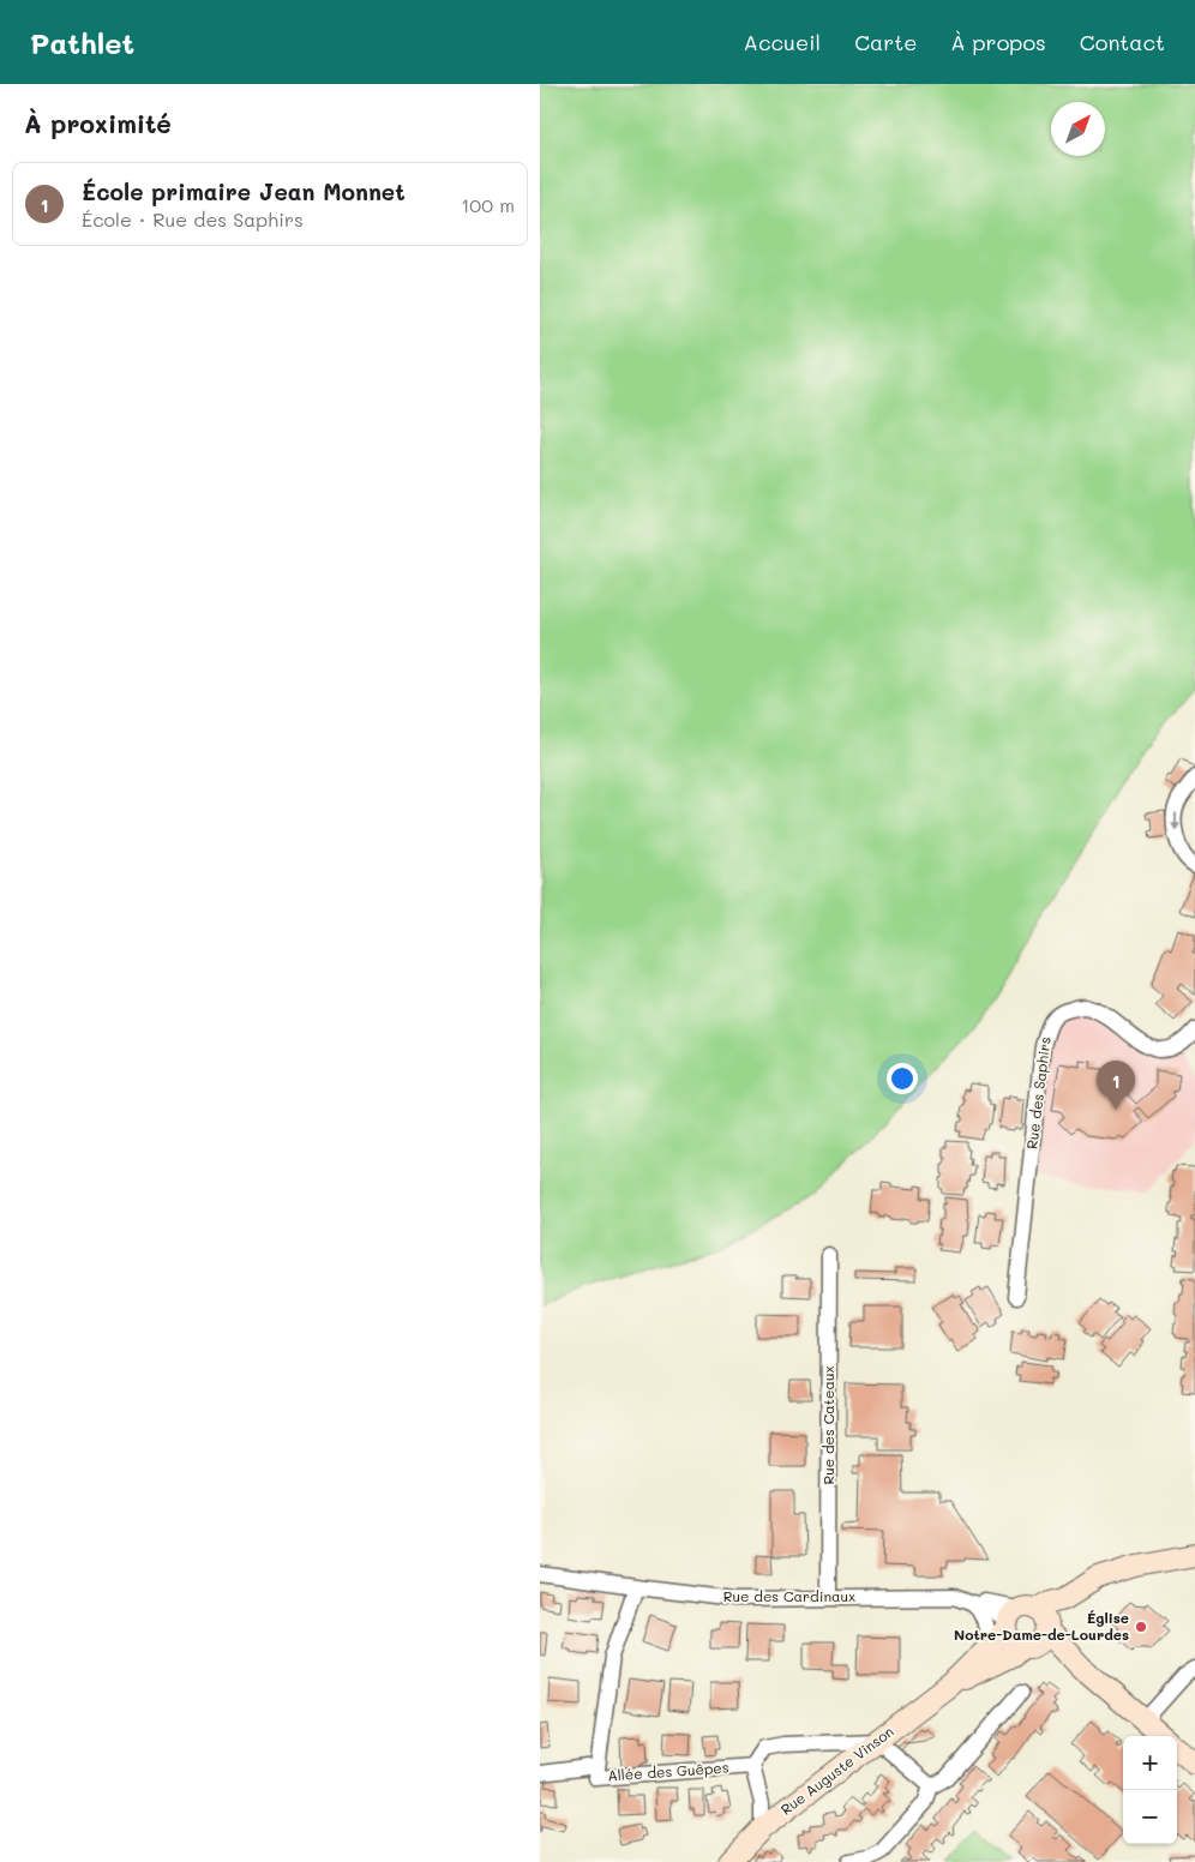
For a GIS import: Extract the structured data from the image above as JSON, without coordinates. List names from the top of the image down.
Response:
{
  "streets": {
    "main road": ["Rue Auguste Vinson"],
    "street": [
      "Rue des Saphirs",
      "Rue des Cateaux",
      "Rue des Cardinaux",
      "Allée des Guêpes"
    ]
  },
  "crossings": [
    ["Rue des Cateaux", "Rue des Cardinaux"],
    ["Rue des Cardinaux", "Allée des Guêpes"]
  ],
  "places": ["Église Notre-Dame-de-Lourdes"],
  "north": "top right",
  "page": {
    "header": "Pathlet",
    "nav": [
      "Accueil",
      "Carte",
      "À propos",
      "Contact"
    ],
    "heading": "À proximité",
    "list": [
      {
        "mark": "1",
        "name": "École primaire Jean Monnet",
        "note": "École · Rue des Saphirs",
        "value": "100 m"
      }
    ],
    "pins": "1",
    "map_buttons": ["+", "−"]
  }
}
